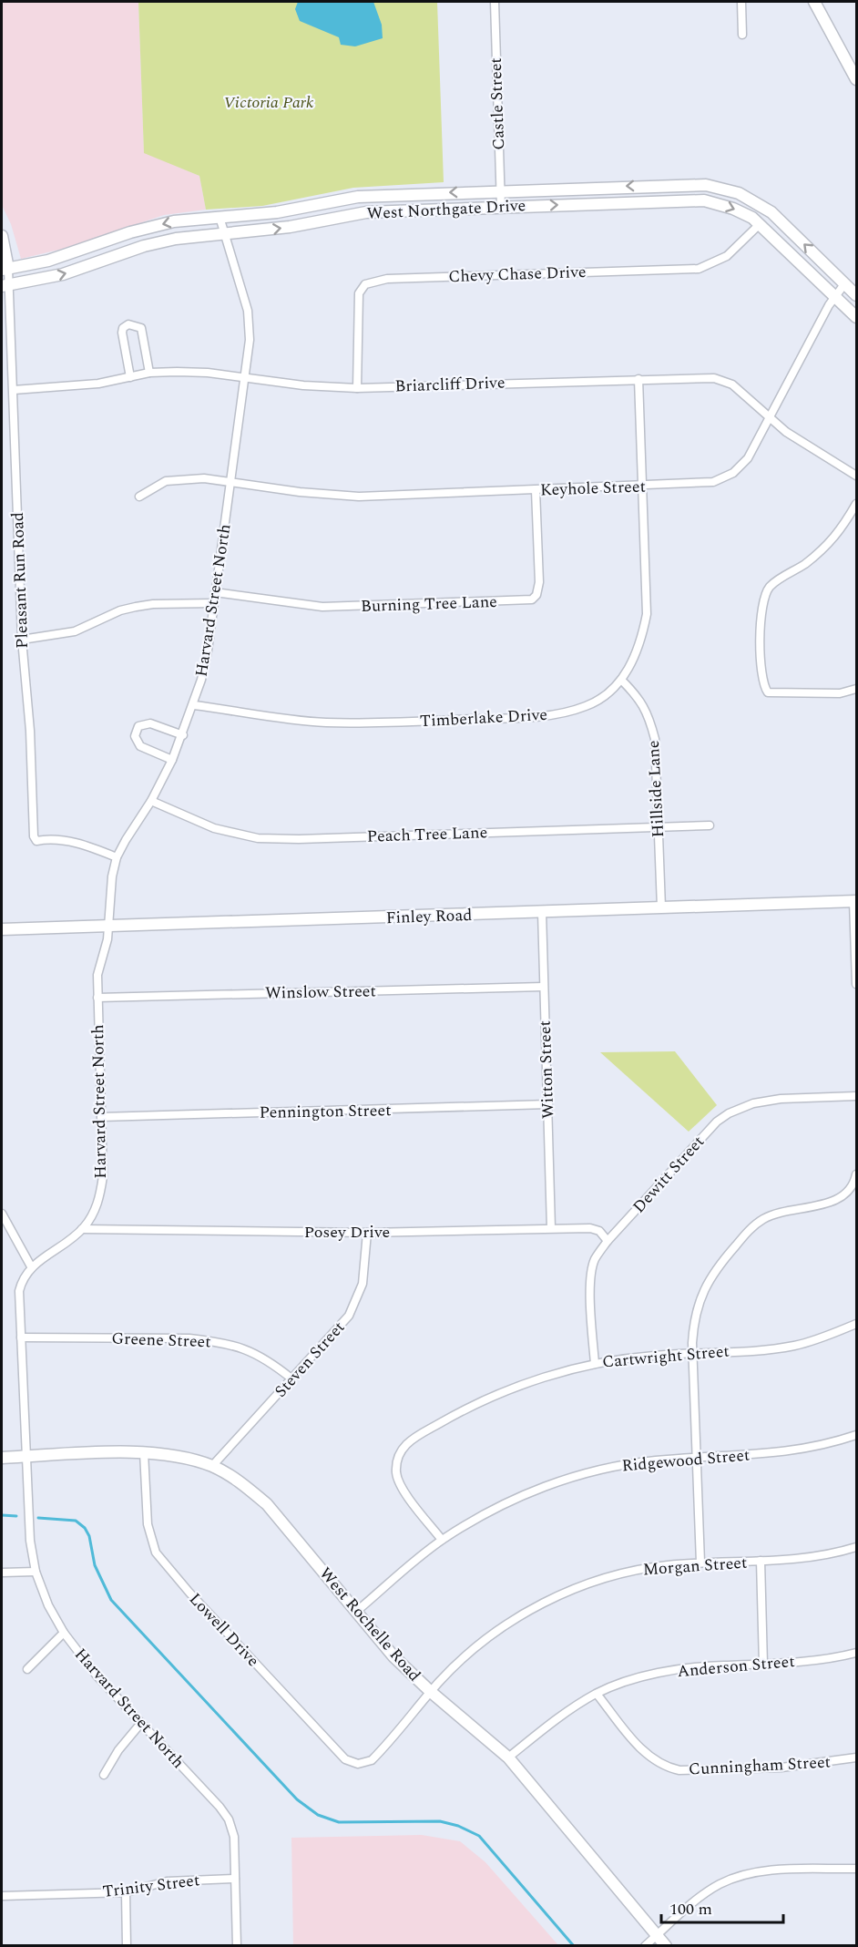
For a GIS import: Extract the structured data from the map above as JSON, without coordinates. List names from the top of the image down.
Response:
{
  "streets": {
    "street": [
      "Castle Street",
      "West Northgate Drive",
      "Chevy Chase Drive",
      "Briarcliff Drive",
      "Keyhole Street",
      "Pleasant Run Road",
      "Harvard Street North",
      "Burning Tree Lane",
      "Timberlake Drive",
      "Hillside Lane",
      "Peach Tree Lane",
      "Finley Road",
      "Winslow Street",
      "Witton Street",
      "Pennington Street",
      "Dewitt Street",
      "Posey Drive",
      "Greene Street",
      "Cartwright Street",
      "Steven Street",
      "Ridgewood Street",
      "Morgan Street",
      "West Rochelle Road",
      "Lowell Drive",
      "Anderson Street",
      "Cunningham Street",
      "Trinity Street"
    ]
  },
  "crossings": [
    ["Castle Street", "West Northgate Drive"],
    ["West Northgate Drive", "Chevy Chase Drive"],
    ["West Northgate Drive", "Keyhole Street"],
    ["West Northgate Drive", "Pleasant Run Road"],
    ["West Northgate Drive", "Harvard Street North"],
    ["Chevy Chase Drive", "Briarcliff Drive"],
    ["Briarcliff Drive", "Keyhole Street"],
    ["Briarcliff Drive", "Pleasant Run Road"],
    ["Briarcliff Drive", "Harvard Street North"],
    ["Briarcliff Drive", "Timberlake Drive"],
    ["Keyhole Street", "Harvard Street North"],
    ["Keyhole Street", "Burning Tree Lane"],
    ["Keyhole Street", "Timberlake Drive"],
    ["Pleasant Run Road", "Harvard Street North"],
    ["Harvard Street North", "Burning Tree Lane"],
    ["Harvard Street North", "Timberlake Drive"],
    ["Harvard Street North", "Peach Tree Lane"],
    ["Harvard Street North", "Finley Road"],
    ["Harvard Street North", "Winslow Street"],
    ["Harvard Street North", "Pennington Street"],
    ["Harvard Street North", "Posey Drive"],
    ["Harvard Street North", "Greene Street"],
    ["Harvard Street North", "West Rochelle Road"],
    ["Harvard Street North", "Trinity Street"],
    ["Timberlake Drive", "Hillside Lane"],
    ["Hillside Lane", "Peach Tree Lane"],
    ["Hillside Lane", "Finley Road"],
    ["Finley Road", "Witton Street"],
    ["Winslow Street", "Witton Street"],
    ["Witton Street", "Pennington Street"],
    ["Witton Street", "Posey Drive"],
    ["Dewitt Street", "Posey Drive"],
    ["Dewitt Street", "Cartwright Street"],
    ["Posey Drive", "Steven Street"],
    ["Greene Street", "Steven Street"],
    ["Cartwright Street", "Ridgewood Street"],
    ["Steven Street", "West Rochelle Road"],
    ["Ridgewood Street", "West Rochelle Road"],
    ["Morgan Street", "West Rochelle Road"],
    ["Morgan Street", "Lowell Drive"],
    ["West Rochelle Road", "Lowell Drive"],
    ["West Rochelle Road", "Anderson Street"],
    ["Anderson Street", "Cunningham Street"]
  ],
  "parks": ["Victoria Park"],
  "scale_bar": "100 m"
}
